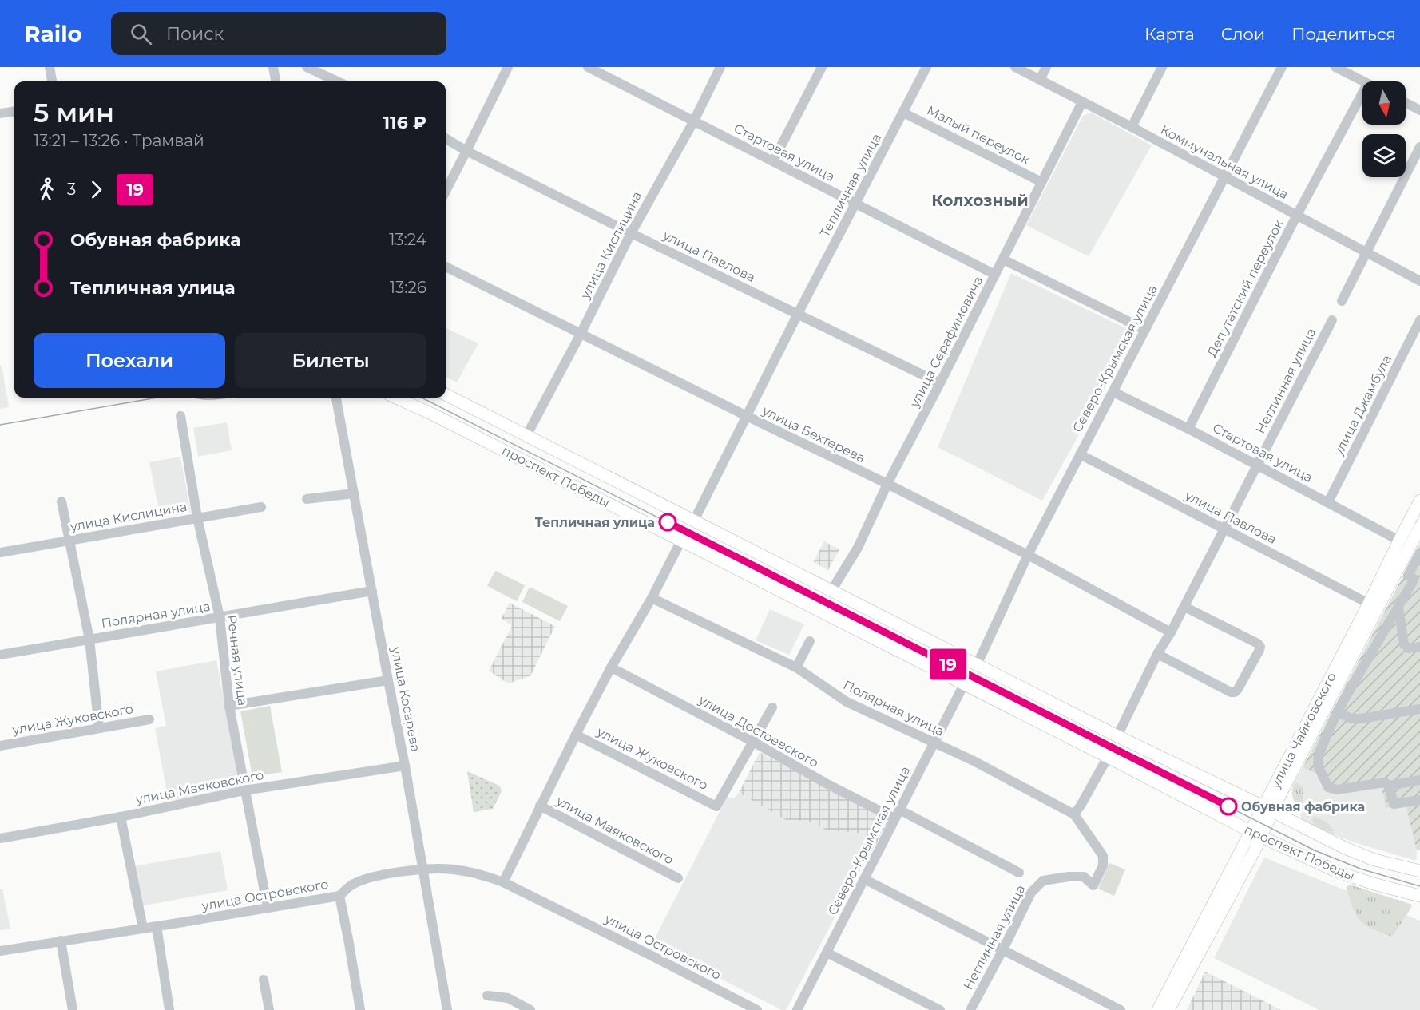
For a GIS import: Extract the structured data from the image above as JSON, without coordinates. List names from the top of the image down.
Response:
{
  "streets": {
    "main road": ["проспект Победы", "улица Чайковского"],
    "street": [
      "Малый переулок",
      "Стартовая улица",
      "Коммунальная улица",
      "Тепличная улица",
      "улица Кислицина",
      "улица Павлова",
      "Депутатский переулок",
      "улица Серафимовича",
      "Северо-Крымская улица",
      "Неглинная улица",
      "улица Джамбула",
      "улица Бехтерева",
      "Полярная улица",
      "Речная улица",
      "улица Косарева",
      "улица Жуковского",
      "улица Достоевского",
      "улица Маяковского",
      "улица Островского"
    ]
  },
  "crossings": [
    ["Малый переулок", "Тепличная улица"],
    ["Малый переулок", "улица Серафимовича"],
    ["Стартовая улица", "Тепличная улица"],
    ["Стартовая улица", "улица Кислицина"],
    ["Стартовая улица", "Депутатский переулок"],
    ["Стартовая улица", "улица Серафимовича"],
    ["Стартовая улица", "Северо-Крымская улица"],
    ["Стартовая улица", "Неглинная улица"],
    ["Стартовая улица", "улица Джамбула"],
    ["Стартовая улица", "улица Чайковского"],
    ["Коммунальная улица", "Депутатский переулок"],
    ["Коммунальная улица", "улица Серафимовича"],
    ["Коммунальная улица", "Северо-Крымская улица"],
    ["Тепличная улица", "улица Павлова"],
    ["Тепличная улица", "улица Бехтерева"],
    ["Тепличная улица", "проспект Победы"],
    ["улица Кислицина", "улица Павлова"],
    ["улица Кислицина", "улица Бехтерева"],
    ["улица Кислицина", "проспект Победы"],
    ["улица Кислицина", "Речная улица"],
    ["улица Павлова", "улица Серафимовича"],
    ["улица Павлова", "Северо-Крымская улица"],
    ["улица Павлова", "Неглинная улица"],
    ["улица Павлова", "улица Чайковского"],
    ["улица Серафимовича", "улица Бехтерева"],
    ["улица Серафимовича", "проспект Победы"],
    ["Северо-Крымская улица", "улица Бехтерева"],
    ["Северо-Крымская улица", "проспект Победы"],
    ["Северо-Крымская улица", "Полярная улица"],
    ["Северо-Крымская улица", "улица Достоевского"],
    ["Неглинная улица", "улица Бехтерева"],
    ["Неглинная улица", "проспект Победы"],
    ["Неглинная улица", "Полярная улица"],
    ["проспект Победы", "улица Чайковского"],
    ["Полярная улица", "Речная улица"],
    ["Полярная улица", "улица Косарева"],
    ["Речная улица", "улица Маяковского"],
    ["Речная улица", "улица Островского"],
    ["улица Косарева", "улица Маяковского"],
    ["улица Косарева", "улица Островского"],
    ["улица Жуковского", "улица Достоевского"]
  ],
  "districts": ["Колхозный"],
  "places": ["Тепличная улица", "Обувная фабрика"],
  "lines": ["tram line 19"],
  "north": "bottom",
  "page": {
    "header": "Railo",
    "search": "Поиск",
    "nav": ["Карта", "Слои", "Поделиться"],
    "on_map": "19",
    "heading": ["5 мин", "13:21 – 13:26 · Трамвай", "116 ₽"],
    "legs": ["3", "19"],
    "list": [
      {
        "name": "Обувная фабрика",
        "value": "13:24"
      },
      {
        "name": "Тепличная улица",
        "value": "13:26"
      }
    ],
    "buttons": ["Поехали", "Билеты"]
  }
}
